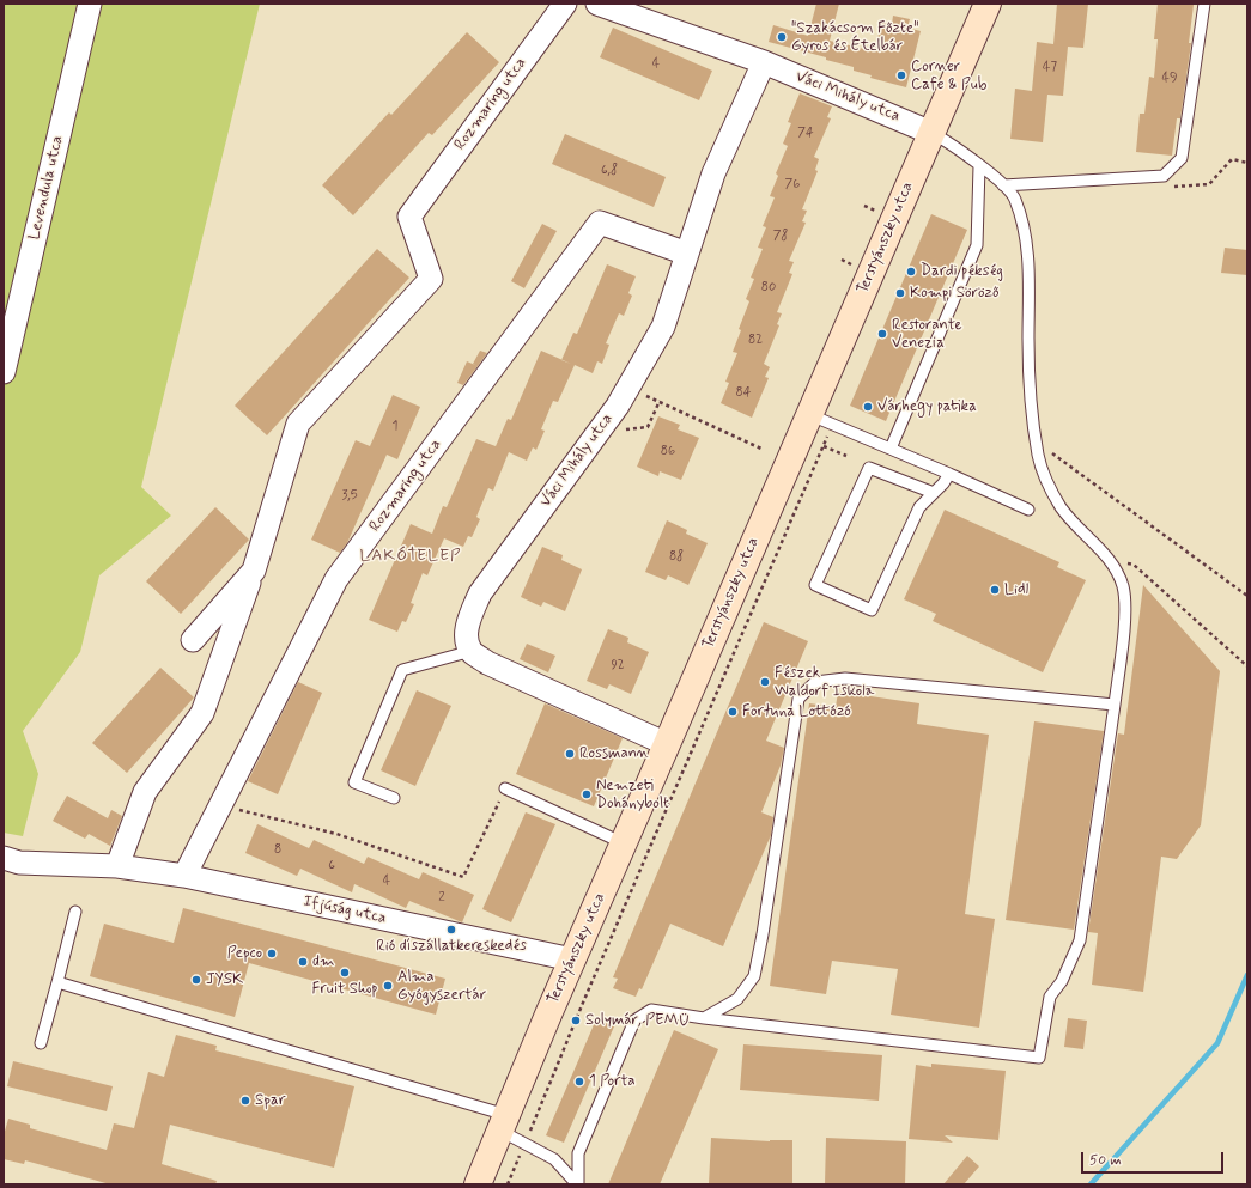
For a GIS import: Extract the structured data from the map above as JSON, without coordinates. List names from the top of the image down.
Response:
{
  "streets": {
    "main road": ["Terstyánszky utca"],
    "street": [
      "Váci Mihály utca",
      "Rozmaring utca",
      "Levendula utca",
      "Ifjúság utca"
    ]
  },
  "crossings": [
    ["Váci Mihály utca", "Rozmaring utca"],
    ["Váci Mihály utca", "Terstyánszky utca"],
    ["Rozmaring utca", "Ifjúság utca"],
    ["Terstyánszky utca", "Ifjúság utca"]
  ],
  "districts": ["LAKÓTELEP"],
  "places": [
    "\"Szakácsom Főzte\" Gyros és Ételbár",
    "Corner Cafe & Pub",
    "Dardi pékség",
    "Kompi Söröző",
    "Restorante Venezia",
    "Várhegy patika",
    "Lidl",
    "Fészek Waldorf Iskola",
    "Fortuna Lottózó",
    "Rossmann",
    "Nemzeti Dohánybolt",
    "Rió díszállatkereskedés",
    "Pepco",
    "dm",
    "Fruit Shop",
    "JYSK",
    "Alma Gyógyszertár",
    "Solymár, PEMÜ",
    "1 Porta",
    "Spar"
  ],
  "house_numbers": [
    "4",
    "47",
    "49",
    "74",
    "6,8",
    "76",
    "78",
    "80",
    "82",
    "84",
    "1",
    "86",
    "3,5",
    "88",
    "92",
    "8",
    "6",
    "4",
    "2"
  ],
  "scale_bar": "50 m"
}
